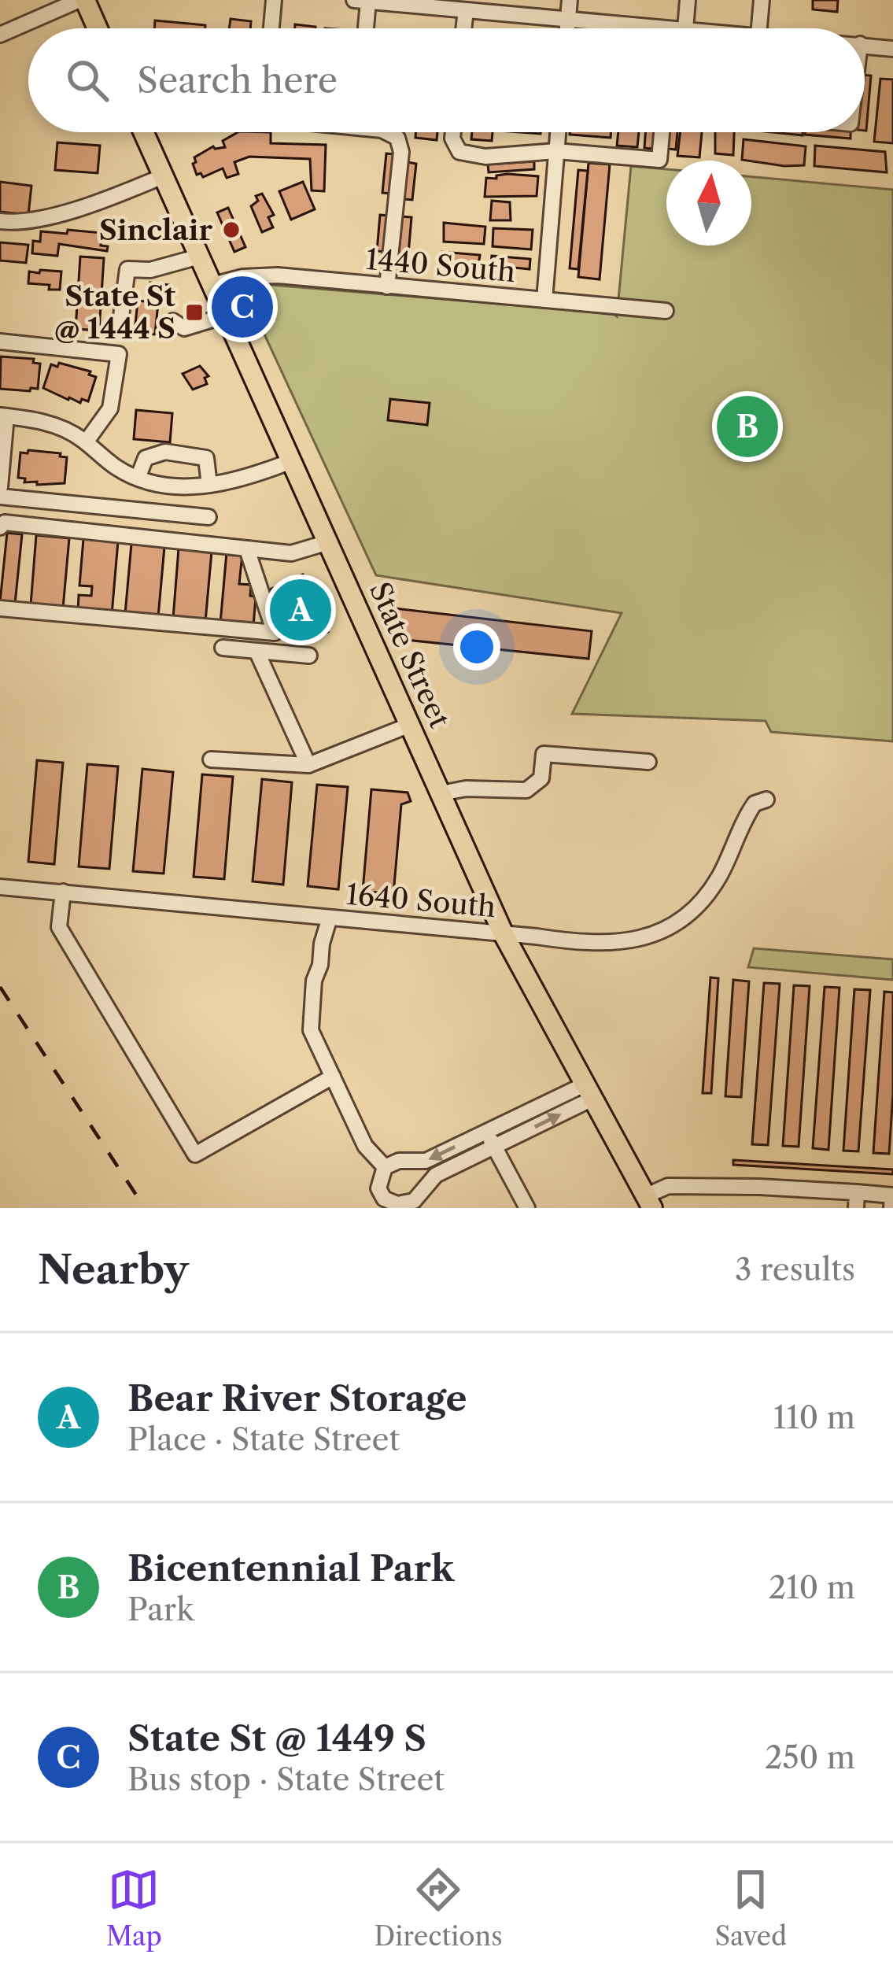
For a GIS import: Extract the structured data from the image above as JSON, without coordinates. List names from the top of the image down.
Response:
{
  "streets": {
    "main road": ["State Street"],
    "street": ["1440 South", "1640 South"]
  },
  "crossings": [
    ["1440 South", "State Street"],
    ["State Street", "1640 South"]
  ],
  "places": {
    "other": ["Sinclair"],
    "transit": ["State St @ 1444 S"]
  },
  "north": "top",
  "page": {
    "search": "Search here",
    "pins": ["C", "B", "A"],
    "heading": ["Nearby", "3 results"],
    "list": [
      {
        "mark": "A",
        "name": "Bear River Storage",
        "note": "Place · State Street",
        "value": "110 m"
      },
      {
        "mark": "B",
        "name": "Bicentennial Park",
        "note": "Park",
        "value": "210 m"
      },
      {
        "mark": "C",
        "name": "State St @ 1449 S",
        "note": "Bus stop · State Street",
        "value": "250 m"
      }
    ],
    "nav": ["Map", "Directions", "Saved"]
  }
}
